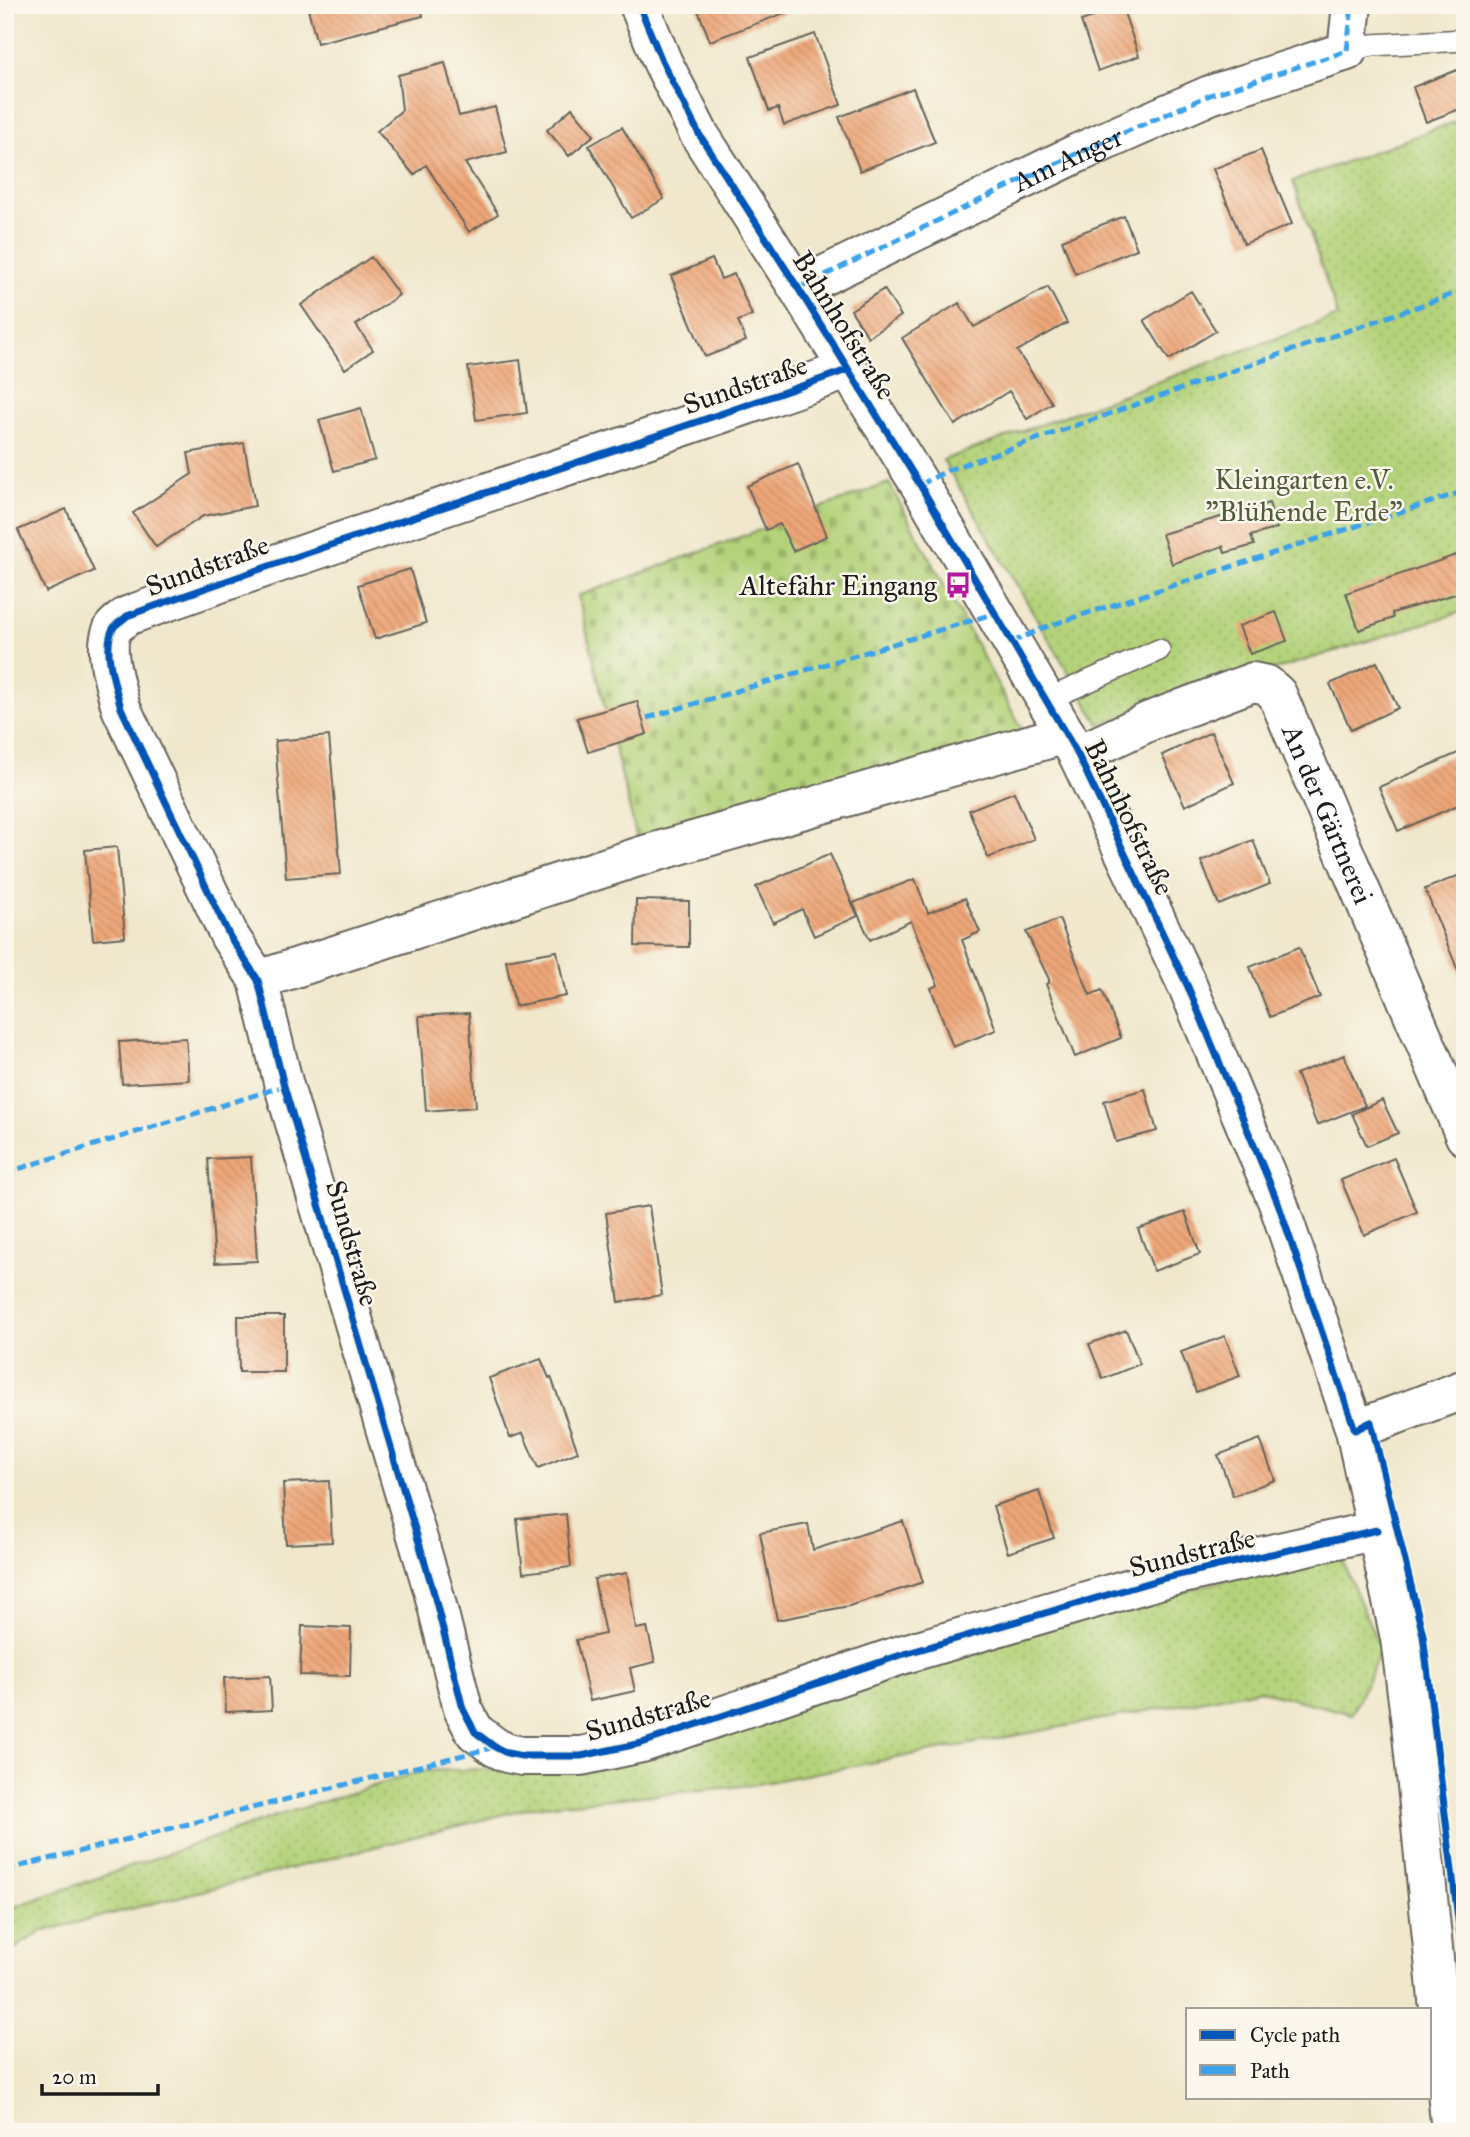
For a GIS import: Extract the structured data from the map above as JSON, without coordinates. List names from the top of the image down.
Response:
{
  "streets": {
    "street": [
      "Am Anger",
      "Bahnhofstraße",
      "Sundstraße",
      "An der Gärtnerei"
    ]
  },
  "crossings": [
    ["Am Anger", "Bahnhofstraße"],
    ["Bahnhofstraße", "Sundstraße"],
    ["Bahnhofstraße", "An der Gärtnerei"]
  ],
  "parks": ["Kleingarten e.V. \"Blühende Erde\""],
  "places": {
    "bus stop": ["Altefähr Eingang"]
  },
  "legend": ["Cycle path", "Path"],
  "scale_bar": "20 m"
}
